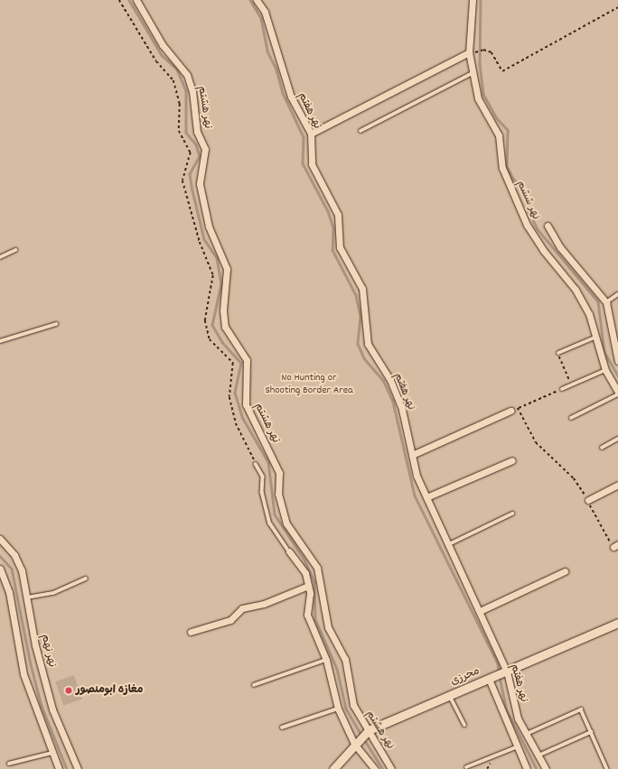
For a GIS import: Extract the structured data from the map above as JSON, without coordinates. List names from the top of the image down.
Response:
{
  "streets": {
    "street": [
      "نهر هشتم",
      "نهر هفتم",
      "نهر ششم",
      "نهر نهم",
      "محرزی"
    ]
  },
  "crossings": [
    ["نهر هشتم", "محرزی"],
    ["نهر هفتم", "محرزی"]
  ],
  "parks": ["No Hunting or Shooting Border Area"],
  "places": ["مغازه ابومنصور"]
}
